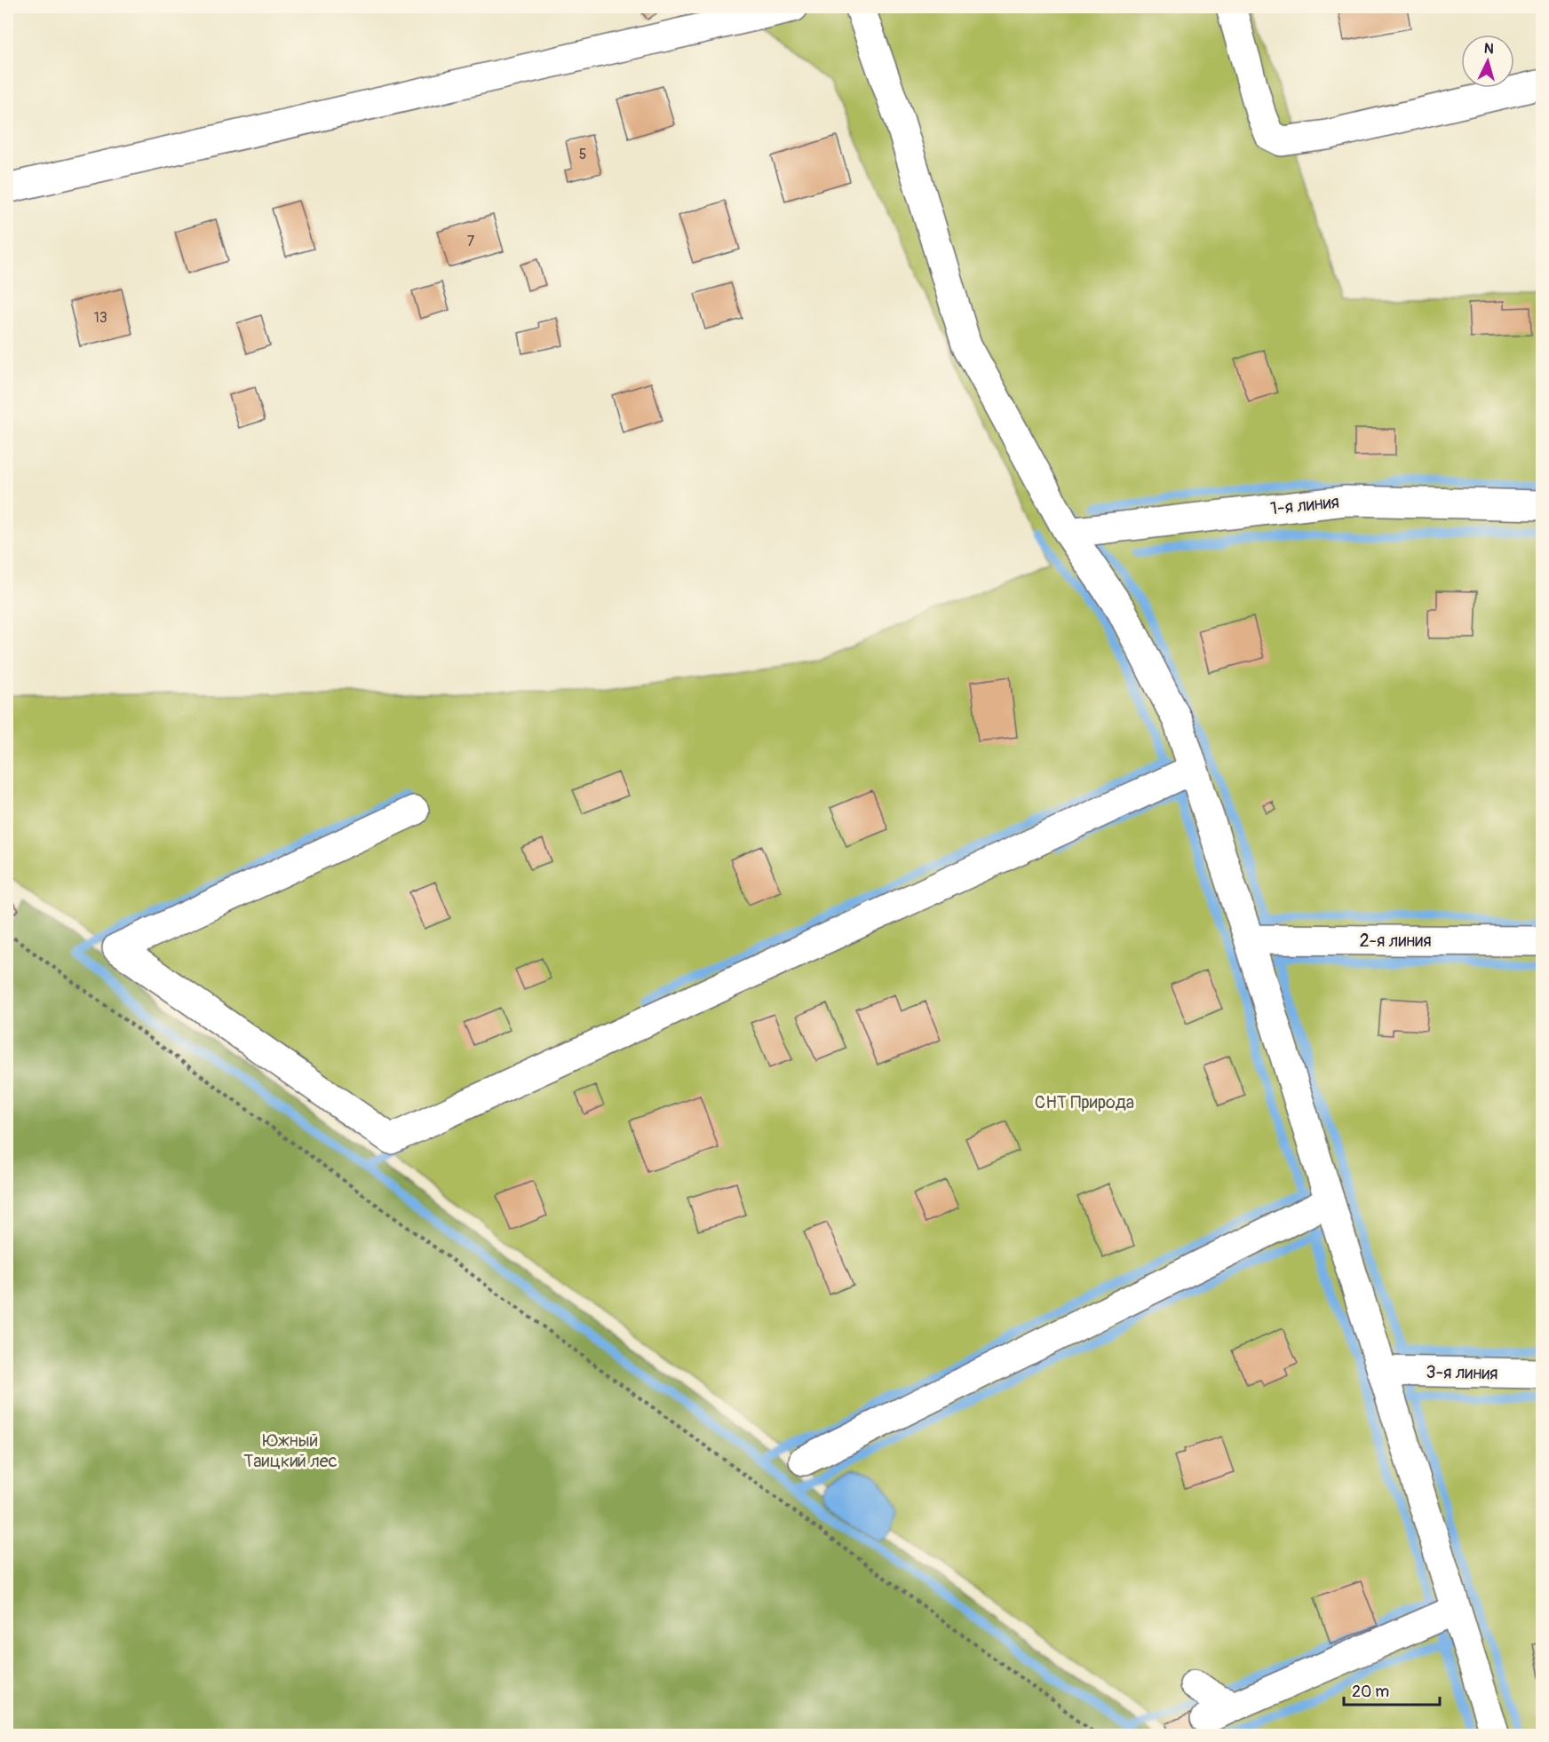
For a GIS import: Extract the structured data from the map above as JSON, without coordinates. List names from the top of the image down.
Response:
{
  "streets": {
    "street": ["1-я линия", "2-я линия", "3-я линия"]
  },
  "parks": ["СНТ Природа", "Южный Таицкий лес"],
  "house_numbers": ["5", "7", "13"],
  "scale_bar": "20 m",
  "north": "top"
}
